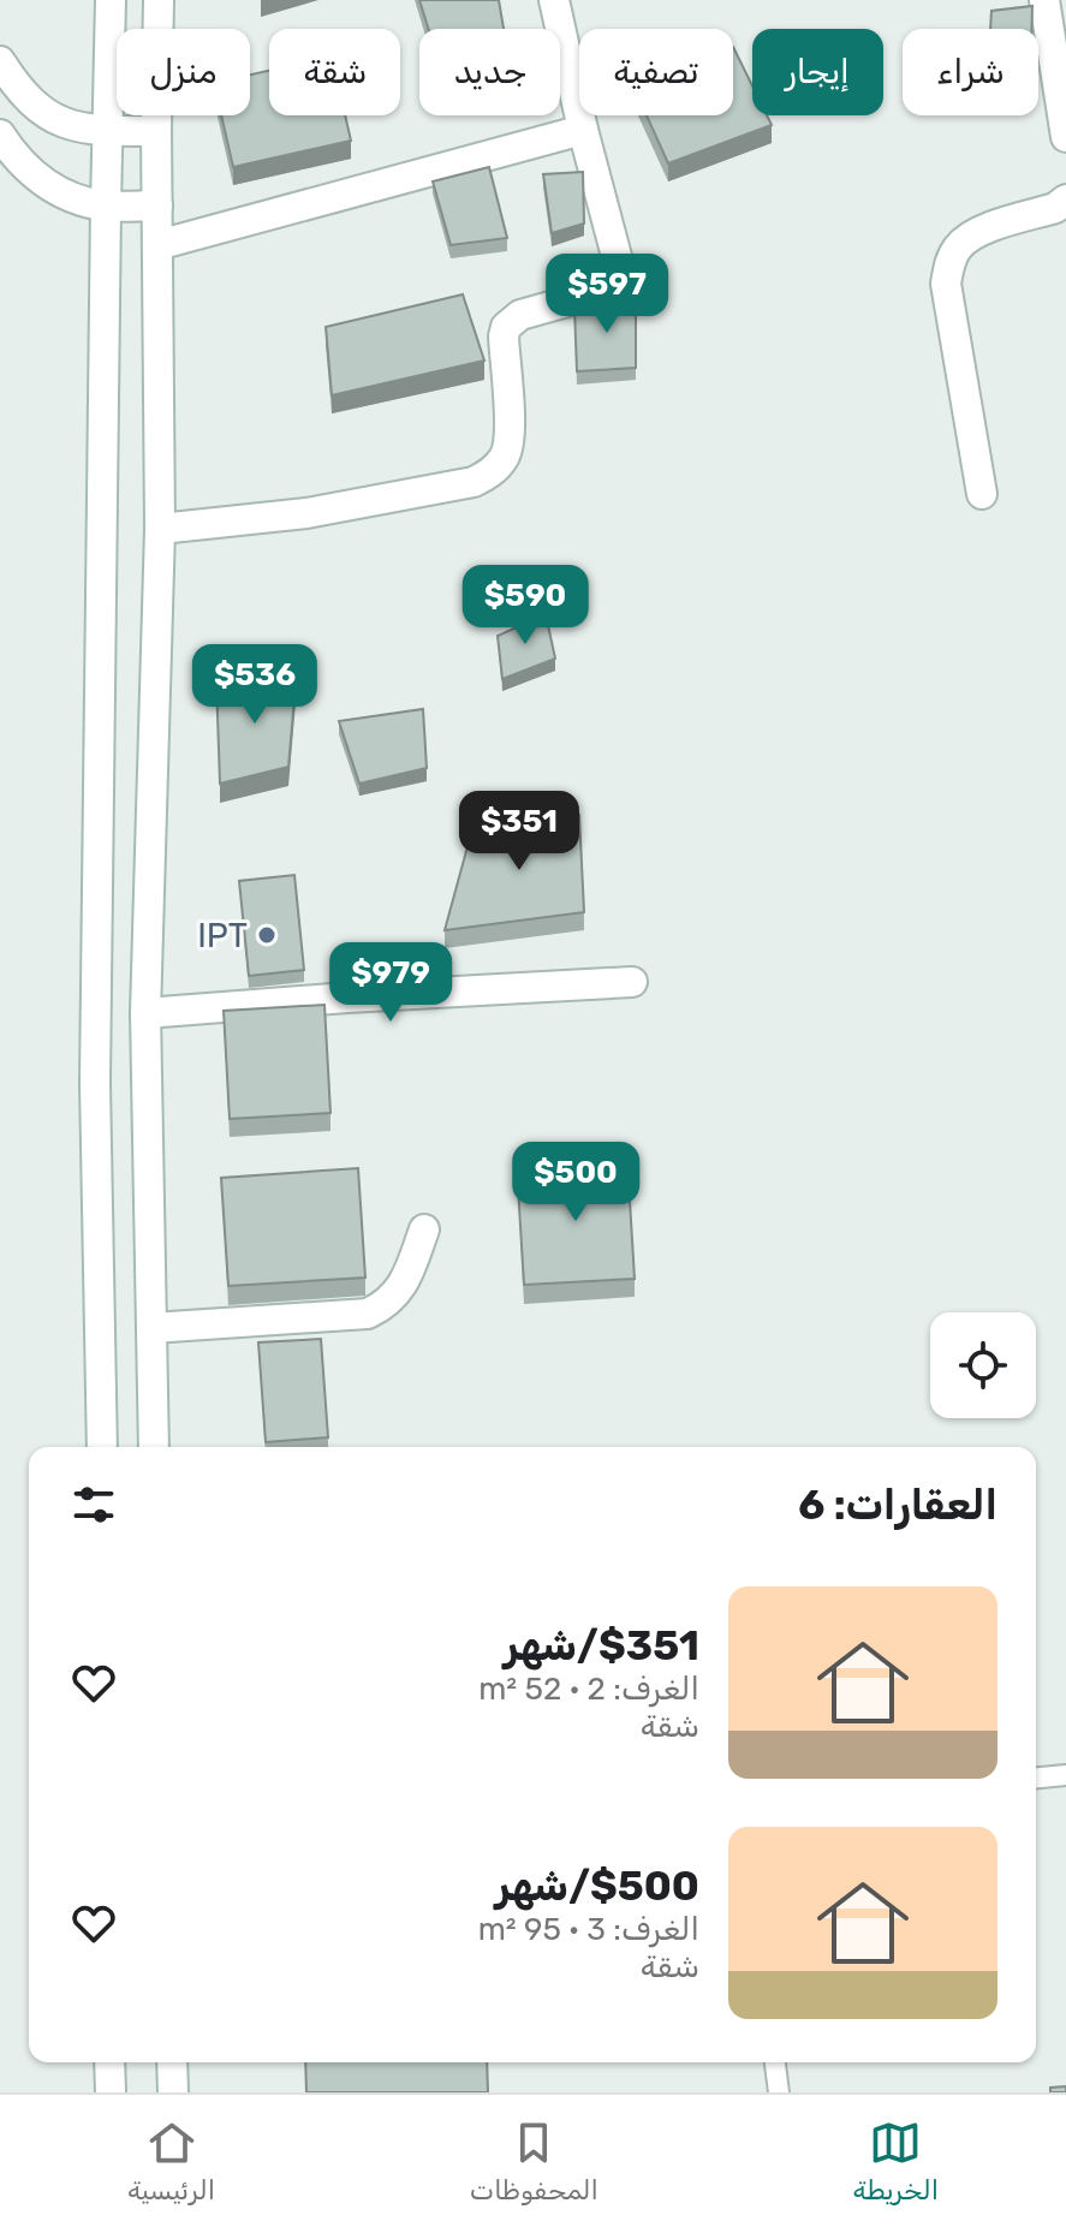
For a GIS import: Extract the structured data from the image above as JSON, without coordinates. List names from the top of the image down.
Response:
{
  "places": ["IPT"],
  "page": {
    "chip": [
      "شراء",
      "إيجار",
      "تصفية",
      "جديد",
      "شقة",
      "منزل"
    ],
    "price": [
      "$597",
      "$590",
      "$536",
      "$351",
      "$979",
      "$500"
    ],
    "heading": "العقارات: 6",
    "list": [
      {
        "name": "$351/شهر",
        "note": "الغرف: 2 · 52 m² · شقة"
      },
      {
        "name": "$500/شهر",
        "note": "الغرف: 3 · 95 m² · شقة"
      }
    ],
    "tabs": ["الخريطة", "المحفوظات", "الرئيسية"]
  }
}
